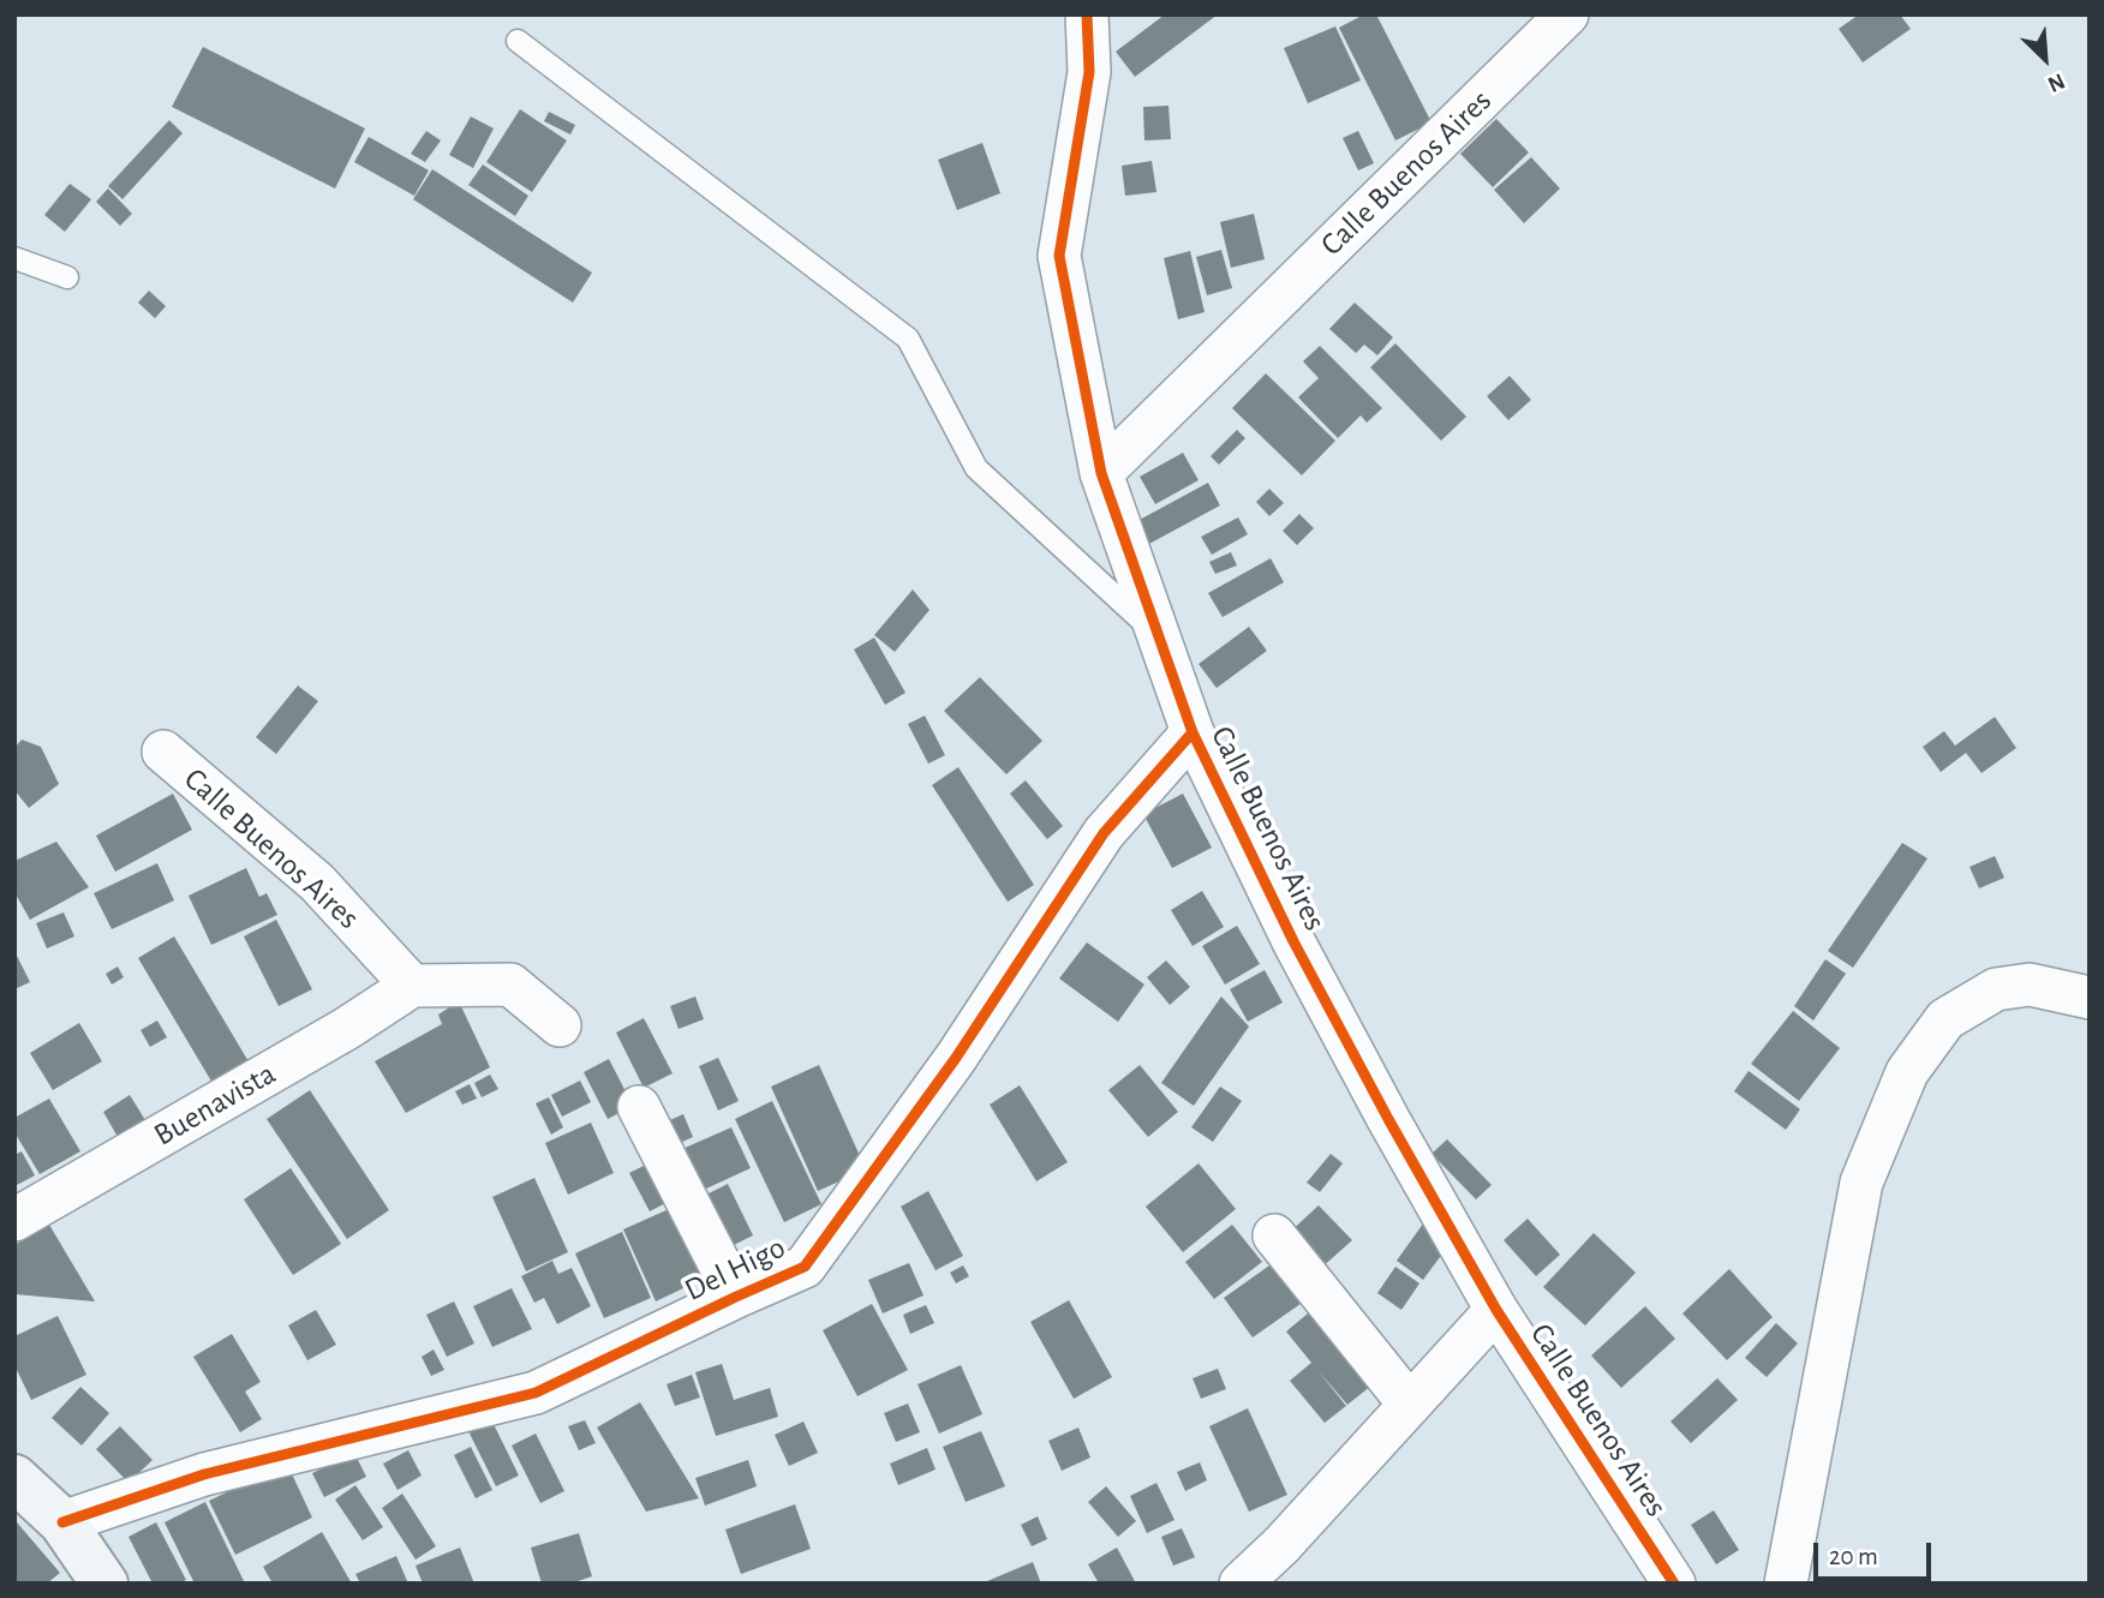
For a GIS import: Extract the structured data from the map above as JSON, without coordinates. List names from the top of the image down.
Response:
{
  "streets": {
    "street": ["Calle Buenos Aires", "Buenavista", "Del Higo"]
  },
  "crossings": [
    ["Calle Buenos Aires", "Buenavista"],
    ["Calle Buenos Aires", "Del Higo"]
  ],
  "scale_bar": "20 m",
  "north": "bottom right"
}
